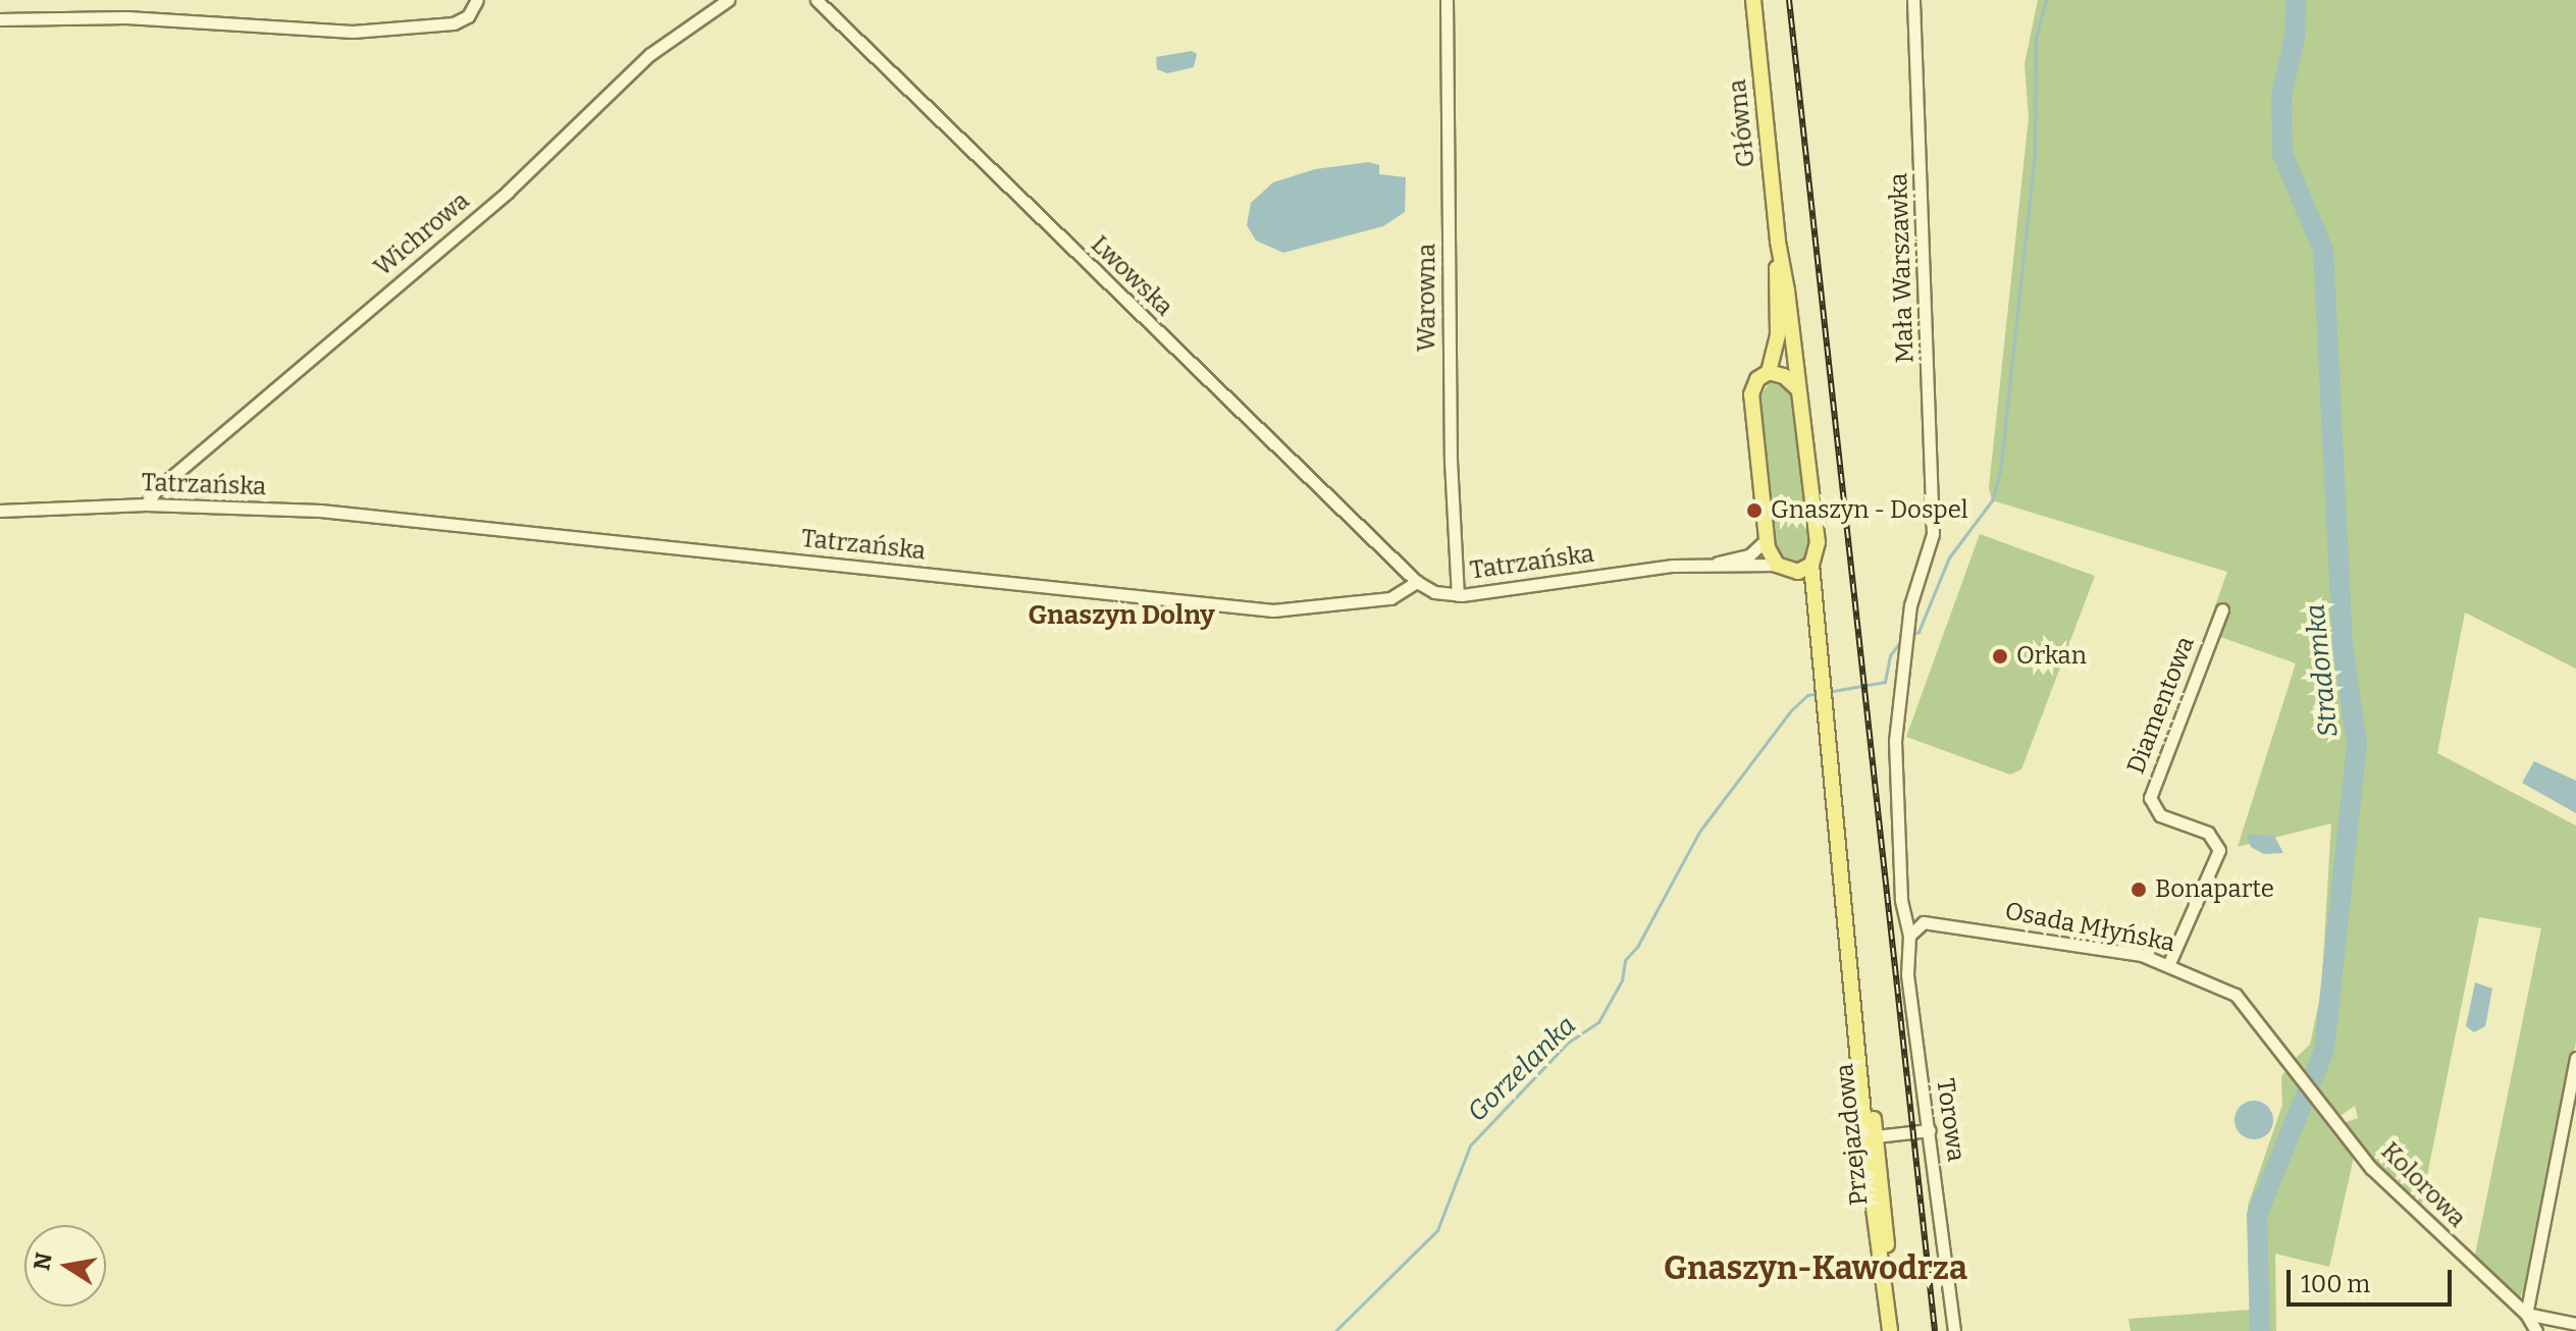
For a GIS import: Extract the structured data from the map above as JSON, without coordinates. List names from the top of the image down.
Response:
{
  "streets": {
    "main road": ["Główna", "Przejazdowa"],
    "street": [
      "Wichrowa",
      "Mała Warszawka",
      "Lwowska",
      "Warowna",
      "Tatrzańska",
      "Diamentowa",
      "Osada Młyńska",
      "Torowa",
      "Kolorowa"
    ]
  },
  "crossings": [
    ["Główna", "Tatrzańska"],
    ["Główna", "Przejazdowa"],
    ["Wichrowa", "Tatrzańska"],
    ["Mała Warszawka", "Torowa"],
    ["Lwowska", "Tatrzańska"],
    ["Warowna", "Tatrzańska"],
    ["Diamentowa", "Osada Młyńska"],
    ["Osada Młyńska", "Torowa"],
    ["Osada Młyńska", "Kolorowa"]
  ],
  "districts": ["Gnaszyn Dolny", "Gnaszyn-Kawodrza"],
  "water": ["Stradomka", "Gorzelanka"],
  "places": ["Gnaszyn - Dospel", "Orkan", "Bonaparte"],
  "scale_bar": "100 m",
  "north": "left"
}
